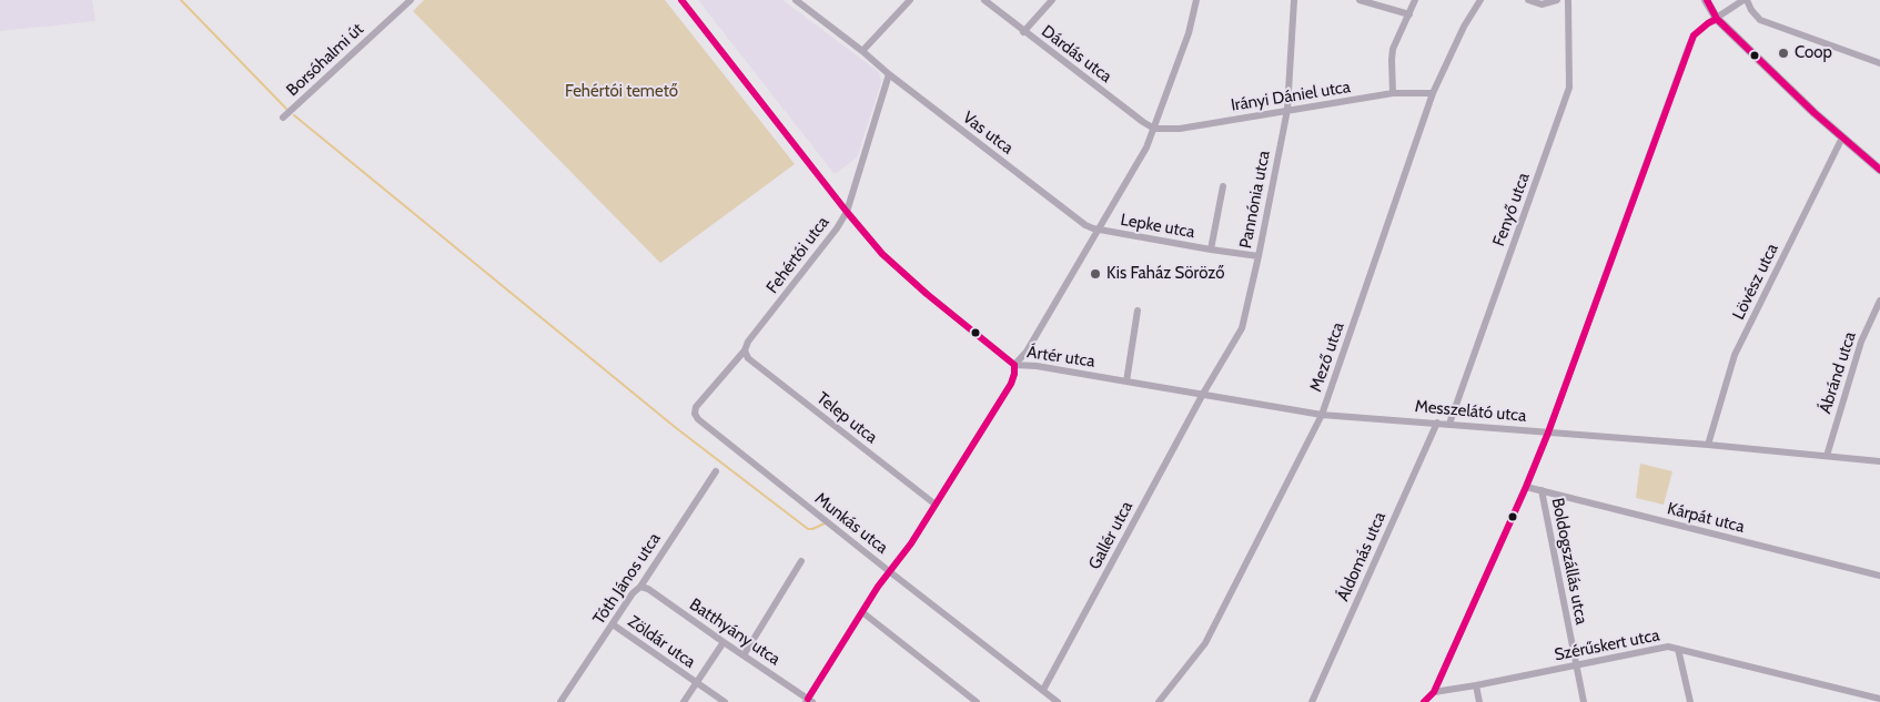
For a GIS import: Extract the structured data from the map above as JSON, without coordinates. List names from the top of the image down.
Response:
{
  "streets": {
    "street": [
      "Dárdás utca",
      "Borsóhalmi út",
      "Irányi Dániel utca",
      "Vas utca",
      "Pannónia utca",
      "Fenyő utca",
      "Lepke utca",
      "Fehértói utca",
      "Lövész utca",
      "Ártér utca",
      "Mező utca",
      "Ábránd utca",
      "Messzelátó utca",
      "Telep utca",
      "Kárpát utca",
      "Munkás utca",
      "Gallér utca",
      "Áldomás utca",
      "Boldogszállás utca",
      "Tóth János utca",
      "Batthyány utca",
      "Zöldár utca",
      "Szérűskert utca"
    ]
  },
  "crossings": [
    ["Dárdás utca", "Irányi Dániel utca"],
    ["Irányi Dániel utca", "Pannónia utca"],
    ["Irányi Dániel utca", "Mező utca"],
    ["Vas utca", "Lepke utca"],
    ["Vas utca", "Fehértói utca"],
    ["Pannónia utca", "Lepke utca"],
    ["Pannónia utca", "Messzelátó utca"],
    ["Pannónia utca", "Gallér utca"],
    ["Fenyő utca", "Messzelátó utca"],
    ["Fehértói utca", "Ártér utca"],
    ["Fehértói utca", "Telep utca"],
    ["Fehértói utca", "Munkás utca"],
    ["Lövész utca", "Messzelátó utca"],
    ["Ártér utca", "Messzelátó utca"],
    ["Mező utca", "Messzelátó utca"],
    ["Ábránd utca", "Messzelátó utca"],
    ["Messzelátó utca", "Gallér utca"],
    ["Messzelátó utca", "Áldomás utca"],
    ["Telep utca", "Munkás utca"],
    ["Kárpát utca", "Boldogszállás utca"],
    ["Munkás utca", "Gallér utca"],
    ["Boldogszállás utca", "Szérűskert utca"],
    ["Tóth János utca", "Batthyány utca"],
    ["Tóth János utca", "Zöldár utca"]
  ],
  "parks": ["Fehértói temető"],
  "places": ["Coop", "Kis Faház Söröző"]
}
